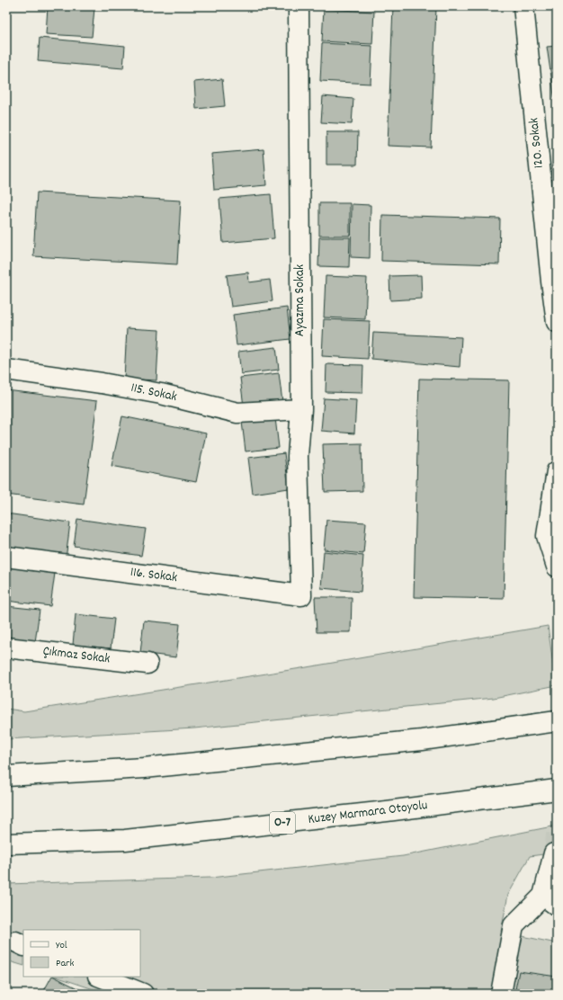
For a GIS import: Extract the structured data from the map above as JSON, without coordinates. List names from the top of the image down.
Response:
{
  "streets": {
    "main road": [
      "120. Sokak",
      "Ayazma Sokak",
      "115. Sokak",
      "116. Sokak",
      "Çıkmaz Sokak",
      "Kuzey Marmara Otoyolu",
      "O-7"
    ]
  },
  "crossings": [
    ["Ayazma Sokak", "115. Sokak"],
    ["Ayazma Sokak", "116. Sokak"]
  ],
  "legend": ["Yol", "Park"]
}
